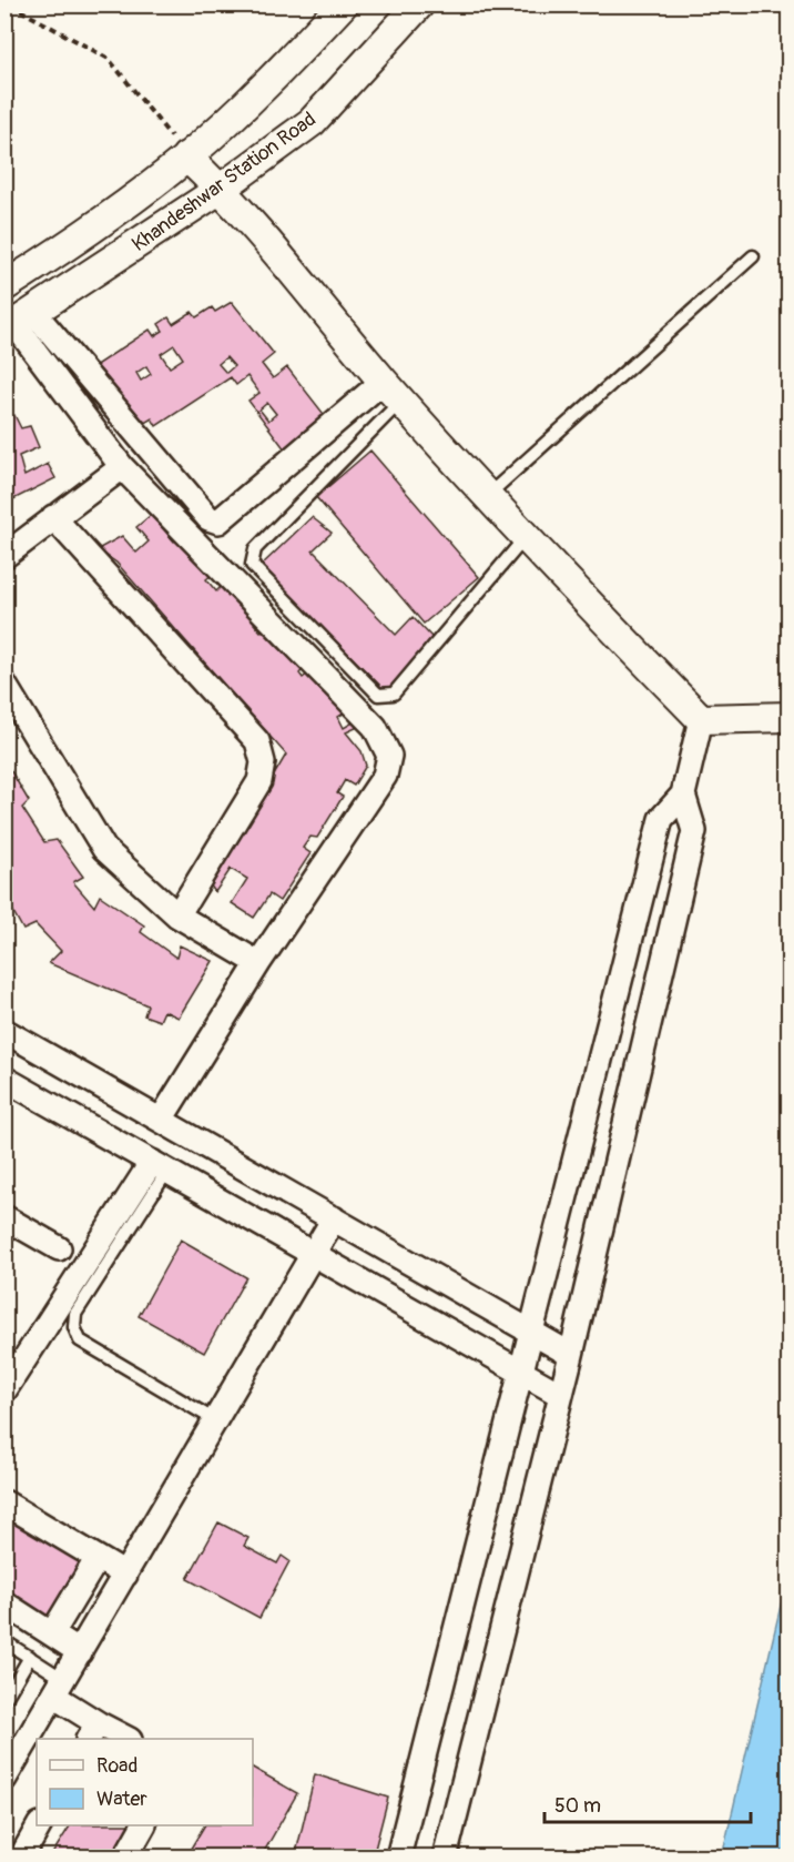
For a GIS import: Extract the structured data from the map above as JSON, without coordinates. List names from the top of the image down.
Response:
{
  "streets": {
    "street": ["Khandeshwar Station Road"]
  },
  "legend": ["Road", "Water"],
  "scale_bar": "50 m"
}
